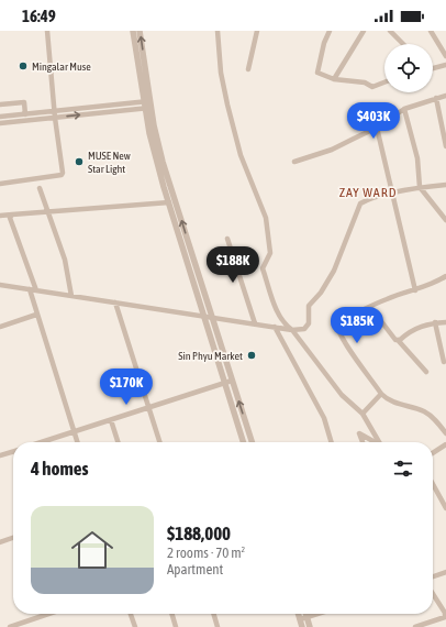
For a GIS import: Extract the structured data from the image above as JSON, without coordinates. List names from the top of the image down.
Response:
{
  "districts": ["ZAY WARD"],
  "places": ["Mingalar Muse", "MUSE New Star Light", "Sin Phyu Market"],
  "page": {
    "status": "16:49",
    "price": [
      "$403K",
      "$188K",
      "$185K",
      "$170K"
    ],
    "heading": "4 homes",
    "list": [
      {
        "name": "$188,000",
        "note": "2 rooms · 70 m² · Apartment"
      }
    ]
  }
}
